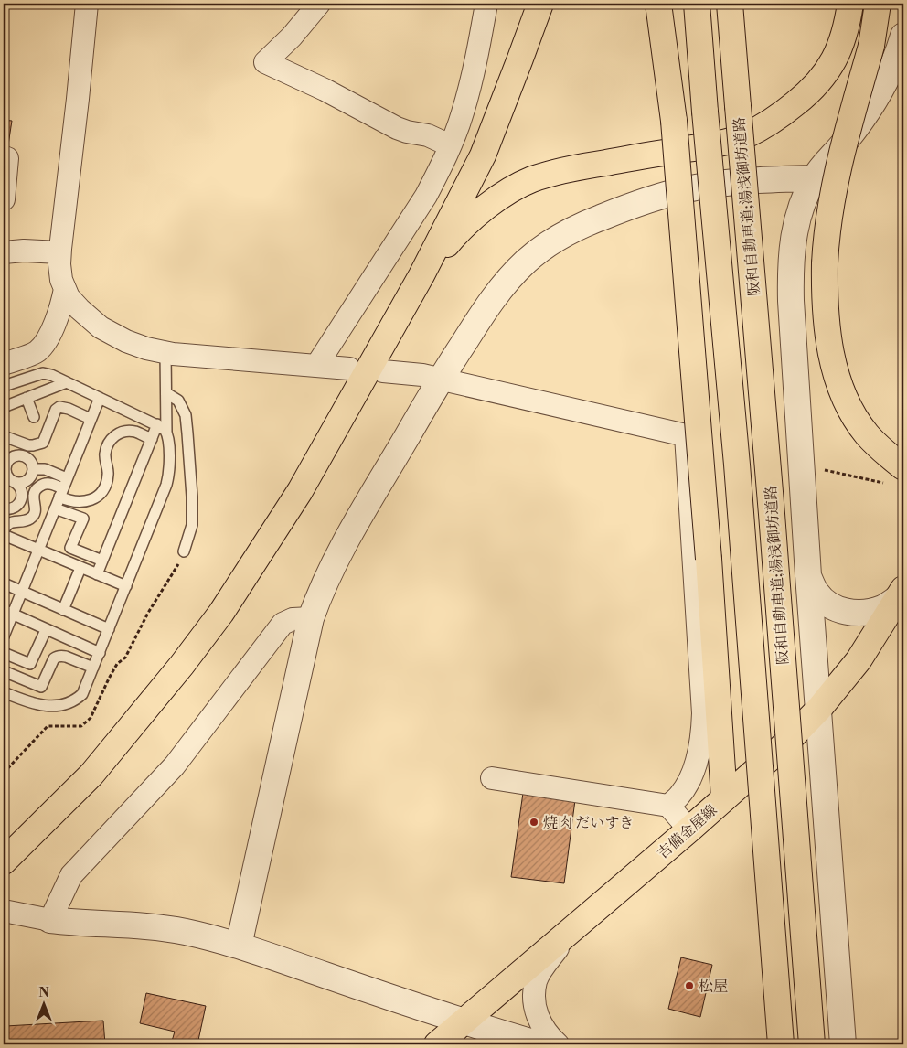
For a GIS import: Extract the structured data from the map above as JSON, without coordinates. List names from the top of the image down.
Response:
{
  "streets": {
    "main road": ["阪和自動車道;湯浅御坊道路", "吉備金屋線"]
  },
  "places": ["焼肉 だいすき", "松屋"],
  "north": "top"
}
